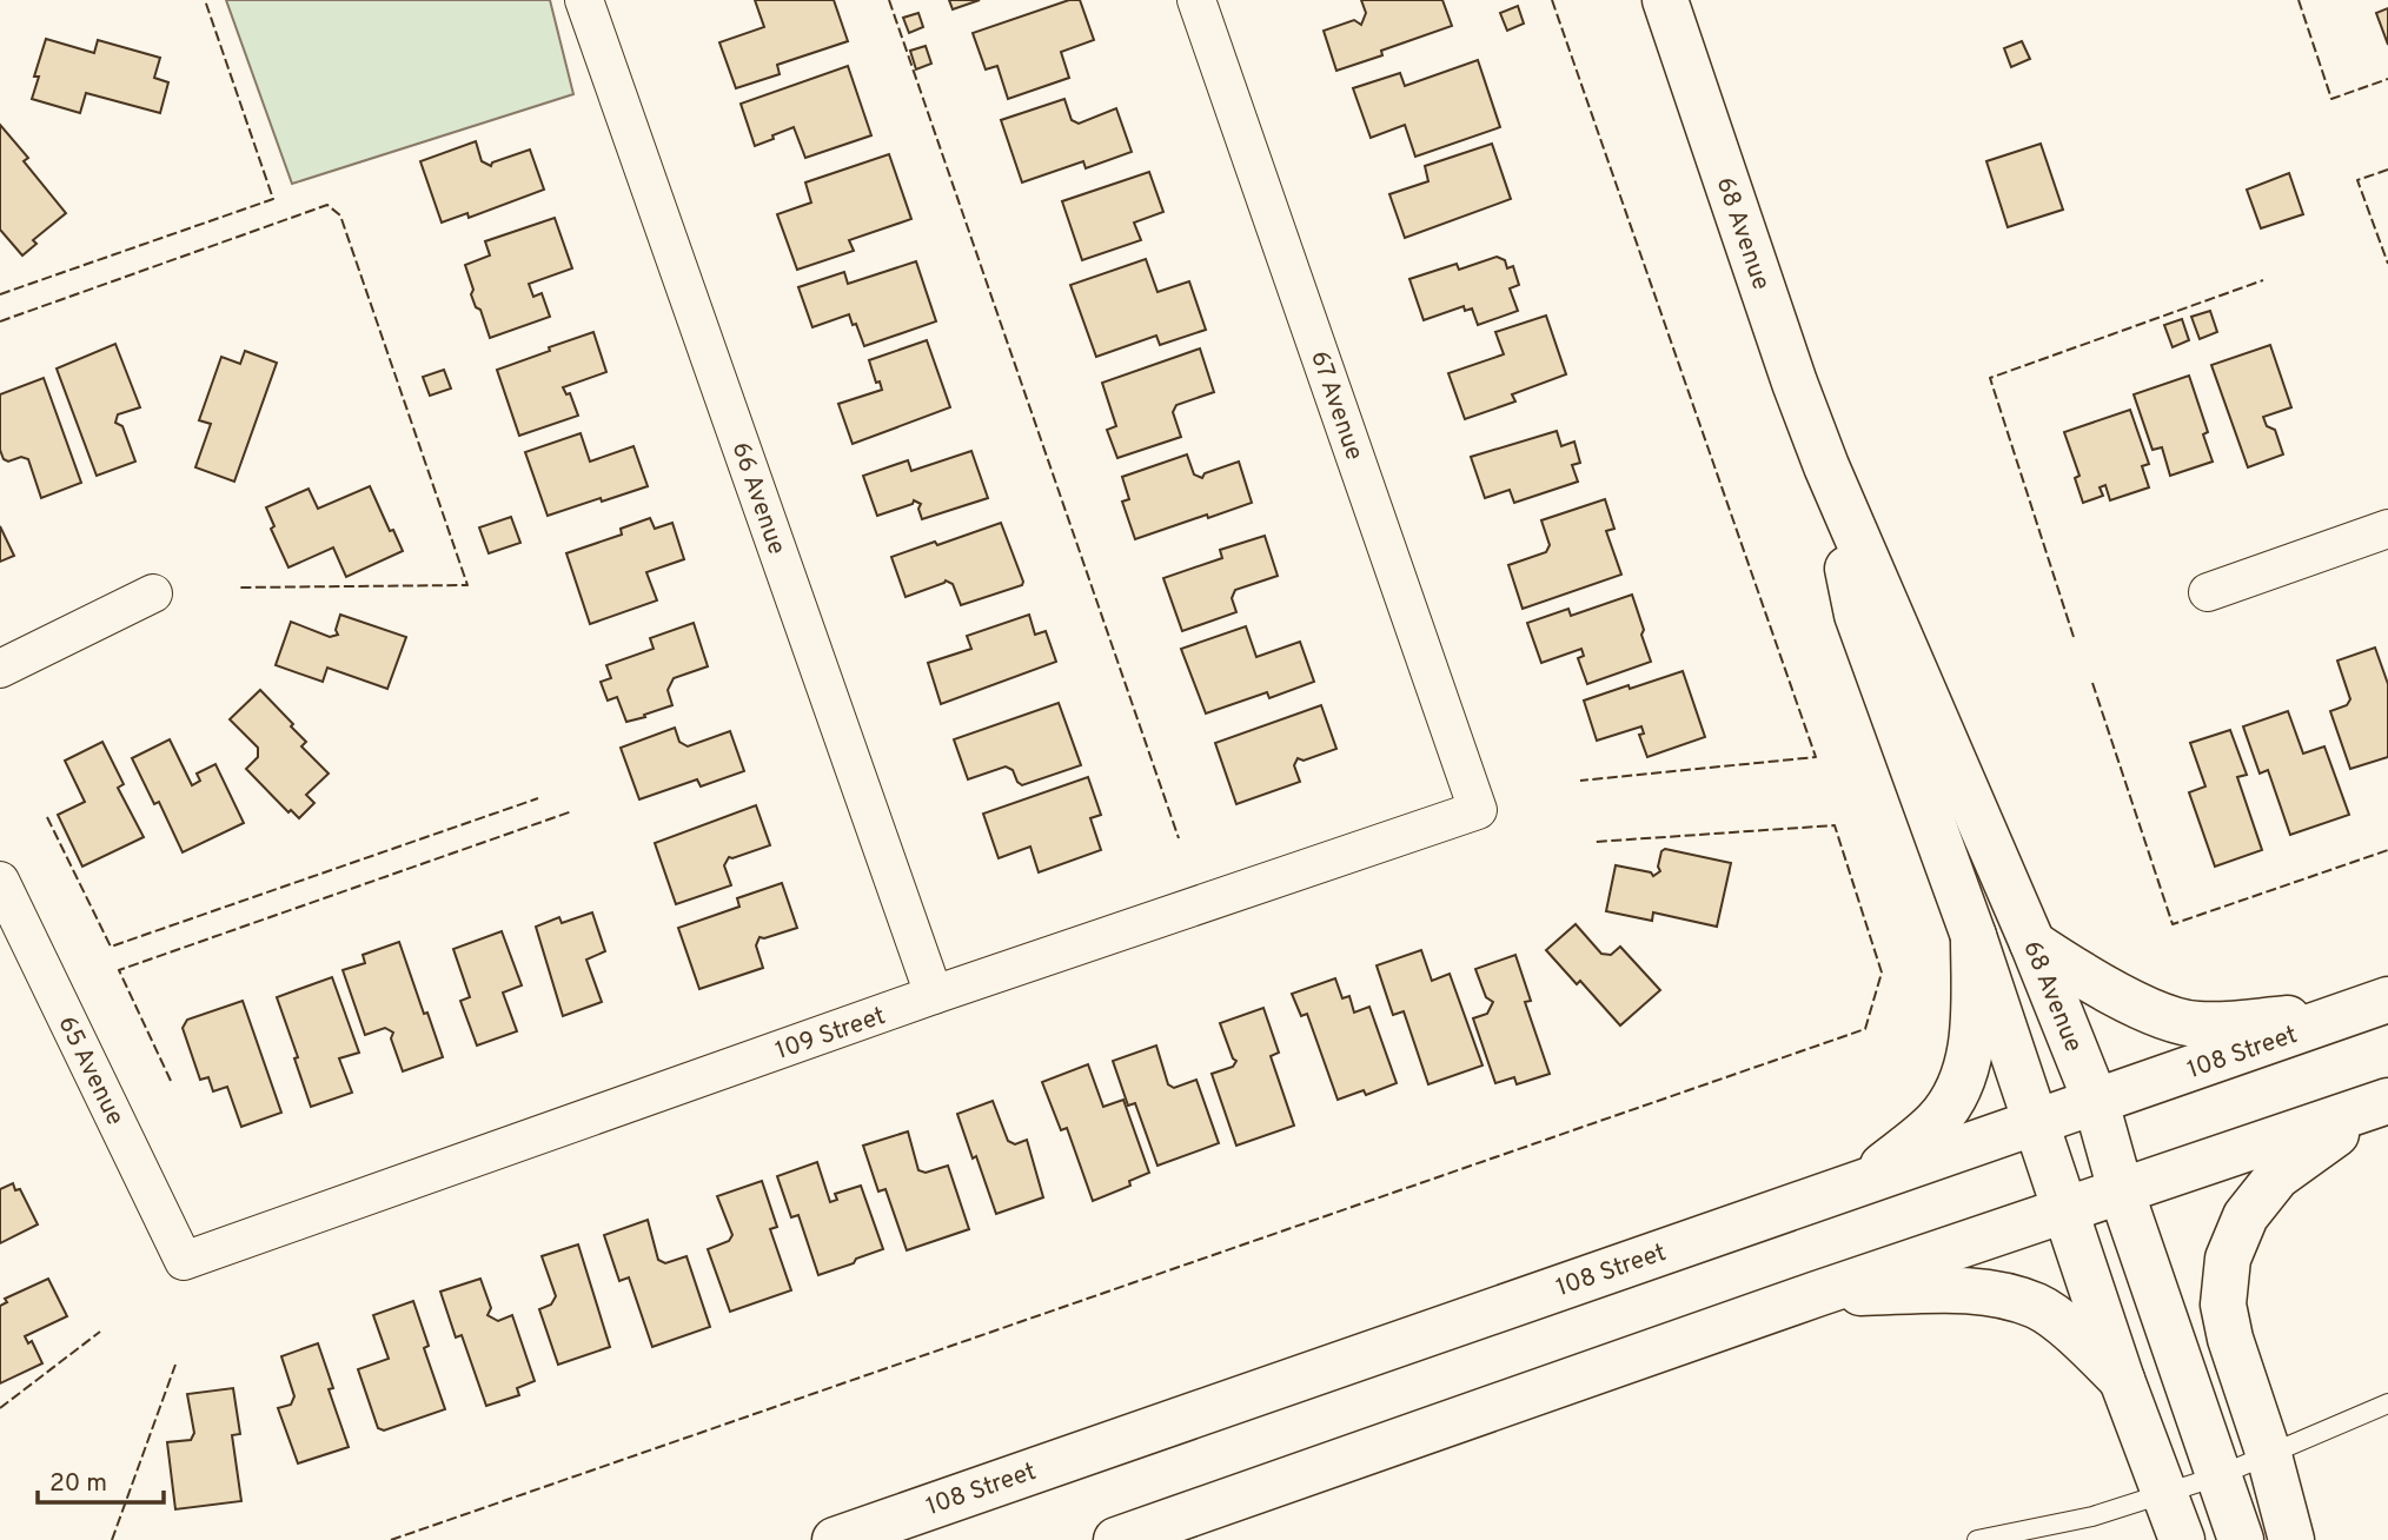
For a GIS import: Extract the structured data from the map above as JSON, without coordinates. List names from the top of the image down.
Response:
{
  "streets": {
    "main road": ["68 Avenue", "108 Street"],
    "street": [
      "67 Avenue",
      "66 Avenue",
      "109 Street",
      "65 Avenue"
    ]
  },
  "crossings": [
    ["68 Avenue", "108 Street"],
    ["67 Avenue", "109 Street"],
    ["66 Avenue", "109 Street"],
    ["109 Street", "65 Avenue"]
  ],
  "scale_bar": "20 m"
}
